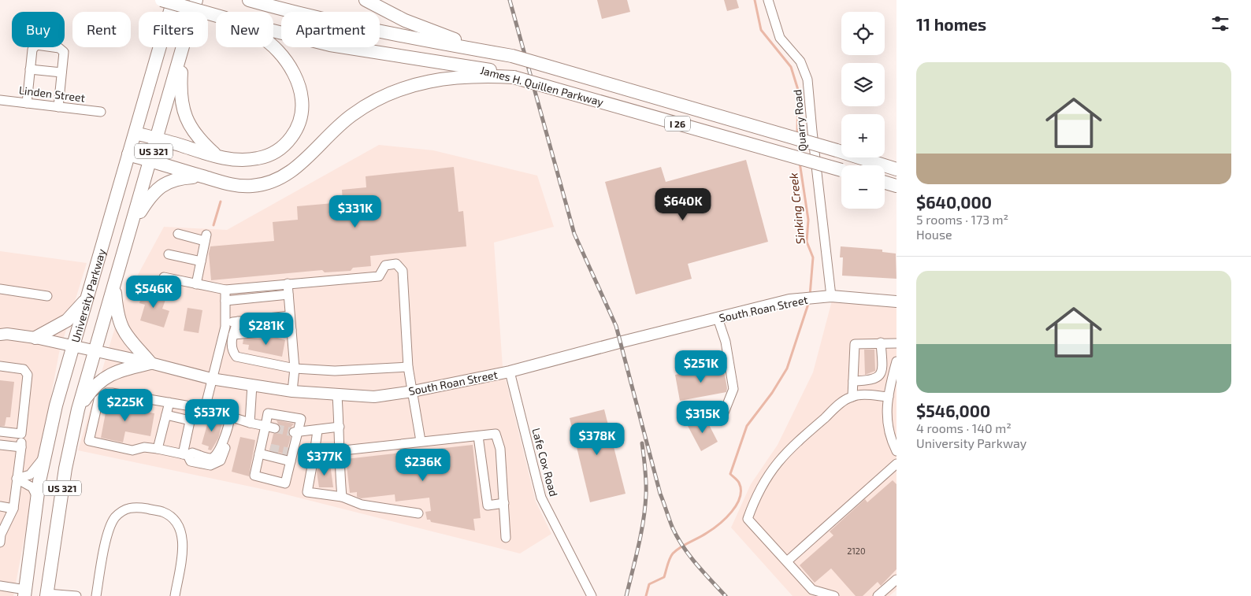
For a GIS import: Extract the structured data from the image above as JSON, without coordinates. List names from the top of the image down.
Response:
{
  "streets": {
    "highway": [
      "James H. Quillen Parkway",
      "I 26",
      "US 321",
      "University Parkway"
    ],
    "main road": ["South Roan Street"],
    "street": ["Linden Street", "Quarry Road", "Lafe Cox Road"]
  },
  "crossings": [
    ["Quarry Road", "South Roan Street"],
    ["University Parkway", "South Roan Street"],
    ["South Roan Street", "Lafe Cox Road"]
  ],
  "water": ["Sinking Creek"],
  "house_numbers": ["2120"],
  "page": {
    "heading": "11 homes",
    "map_buttons": ["+", "−"],
    "chip": [
      "Buy",
      "Rent",
      "Filters",
      "New",
      "Apartment"
    ],
    "list": [
      {
        "name": "$640,000",
        "note": "5 rooms · 173 m² · House"
      },
      {
        "name": "$546,000",
        "note": "4 rooms · 140 m² · University Parkway"
      }
    ],
    "price": [
      "$640K",
      "$331K",
      "$546K",
      "$281K",
      "$251K",
      "$225K",
      "$537K",
      "$315K",
      "$378K",
      "$377K",
      "$236K"
    ]
  }
}
